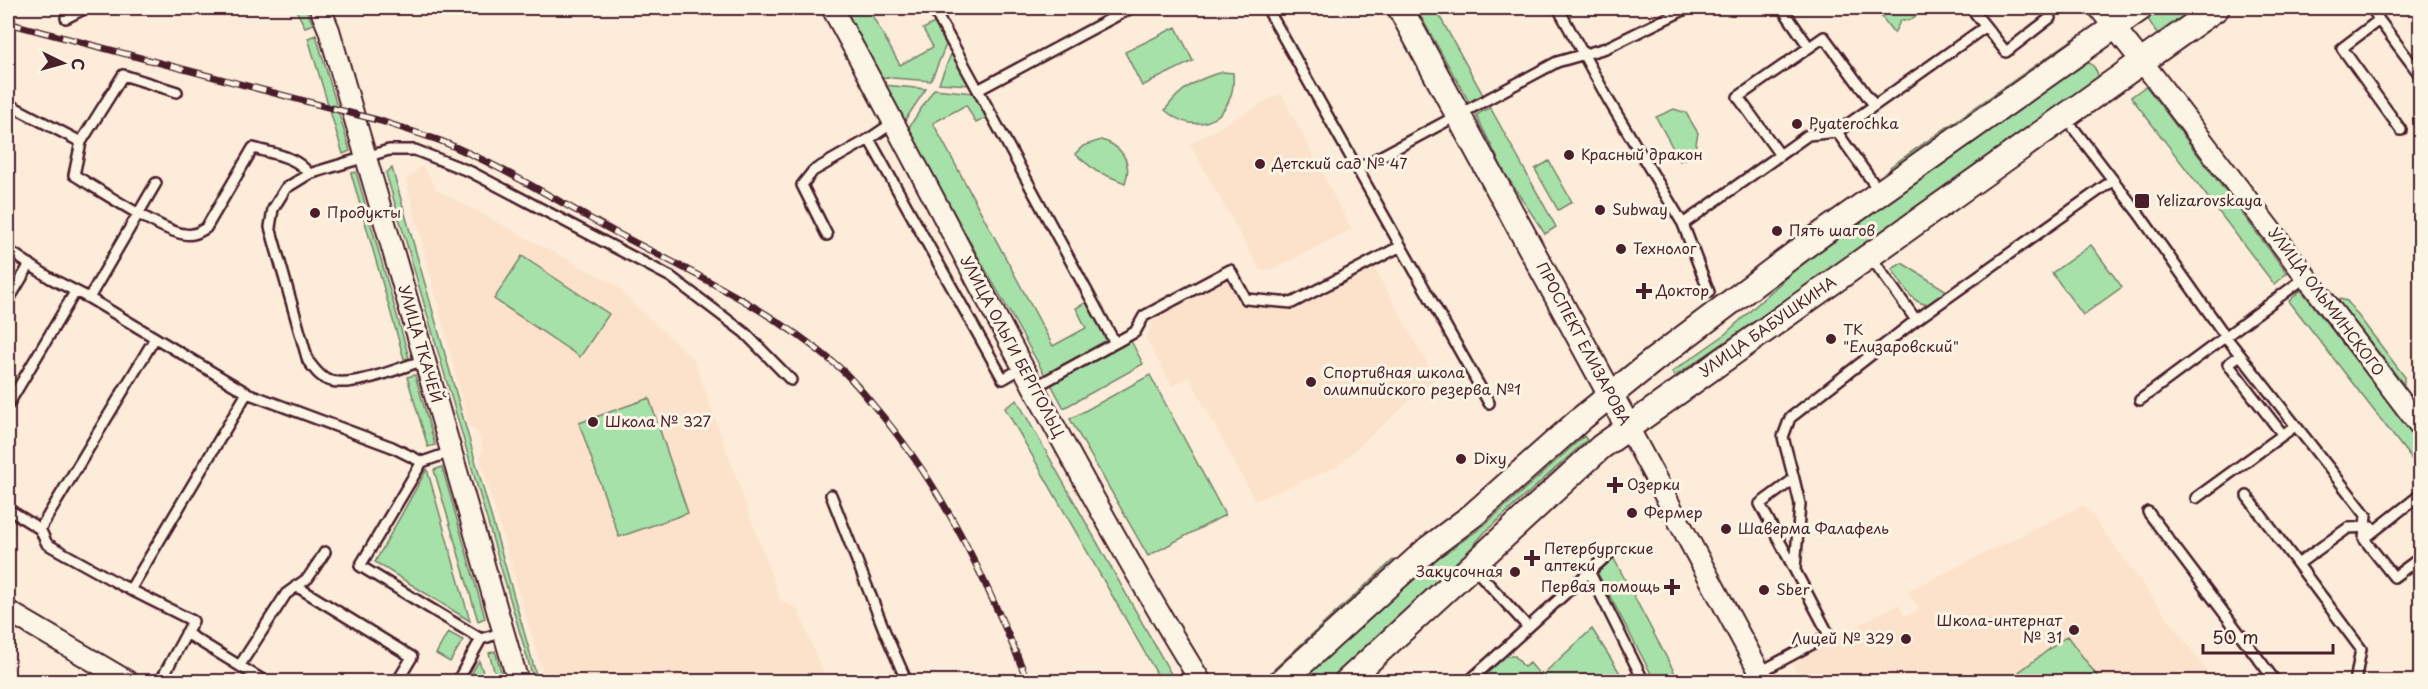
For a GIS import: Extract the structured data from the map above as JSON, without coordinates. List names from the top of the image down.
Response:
{
  "streets": {
    "street": [
      "УЛИЦА ОЛЬМИНСКОГО",
      "УЛИЦА БАБУШКИНА",
      "УЛИЦА ТКАЧЕЙ",
      "ПРОСПЕКТ ЕЛИЗАРОВА",
      "УЛИЦА ОЛЬГИ БЕРГГОЛЬЦ"
    ]
  },
  "crossings": [
    ["УЛИЦА ОЛЬМИНСКОГО", "УЛИЦА БАБУШКИНА"],
    ["УЛИЦА БАБУШКИНА", "ПРОСПЕКТ ЕЛИЗАРОВА"]
  ],
  "places": {
    "other": [
      "Pyaterochka",
      "Красный дракон",
      "Детский сад № 47",
      "Subway",
      "Продукты",
      "Пять шагов",
      "Технолог",
      "ТК \"Елизаровский\"",
      "Спортивная школа олимпийского резерва №1",
      "Школа № 327",
      "Dixy",
      "Фермер",
      "Шаверма Фалафель",
      "Закусочная",
      "Sber",
      "Школа-интернат № 31",
      "Лицей № 329"
    ],
    "transit": ["Yelizarovskaya"],
    "health": [
      "Доктор",
      "Озерки",
      "Петербургские аптеки",
      "Первая помощь"
    ]
  },
  "scale_bar": "50 m",
  "north": "right"
}
